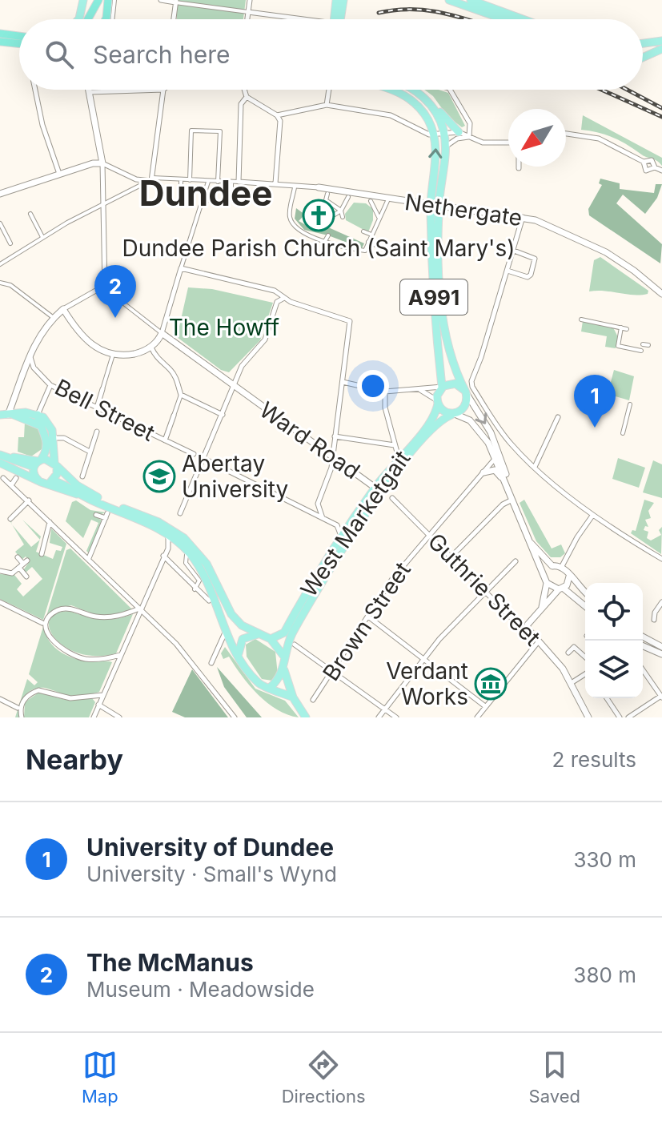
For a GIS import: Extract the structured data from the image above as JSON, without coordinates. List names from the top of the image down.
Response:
{
  "streets": {
    "main road": ["A991", "West Marketgait"],
    "street": [
      "Nethergate",
      "Bell Street",
      "Ward Road",
      "Guthrie Street",
      "Brown Street"
    ]
  },
  "crossings": [
    ["Nethergate", "A991"],
    ["A991", "West Marketgait"],
    ["Ward Road", "West Marketgait"],
    ["Guthrie Street", "Brown Street"]
  ],
  "districts": ["Dundee"],
  "parks": ["The Howff"],
  "places": {
    "church": ["Dundee Parish Church (Saint Mary's)"],
    "school or university": ["Abertay University"],
    "museum": ["Verdant Works"]
  },
  "north": "bottom left",
  "page": {
    "search": "Search here",
    "pins": ["2", "1"],
    "heading": ["Nearby", "2 results"],
    "list": [
      {
        "mark": "1",
        "name": "University of Dundee",
        "note": "University · Small's Wynd",
        "value": "330 m"
      },
      {
        "mark": "2",
        "name": "The McManus",
        "note": "Museum · Meadowside",
        "value": "380 m"
      }
    ],
    "nav": ["Map", "Directions", "Saved"]
  }
}
